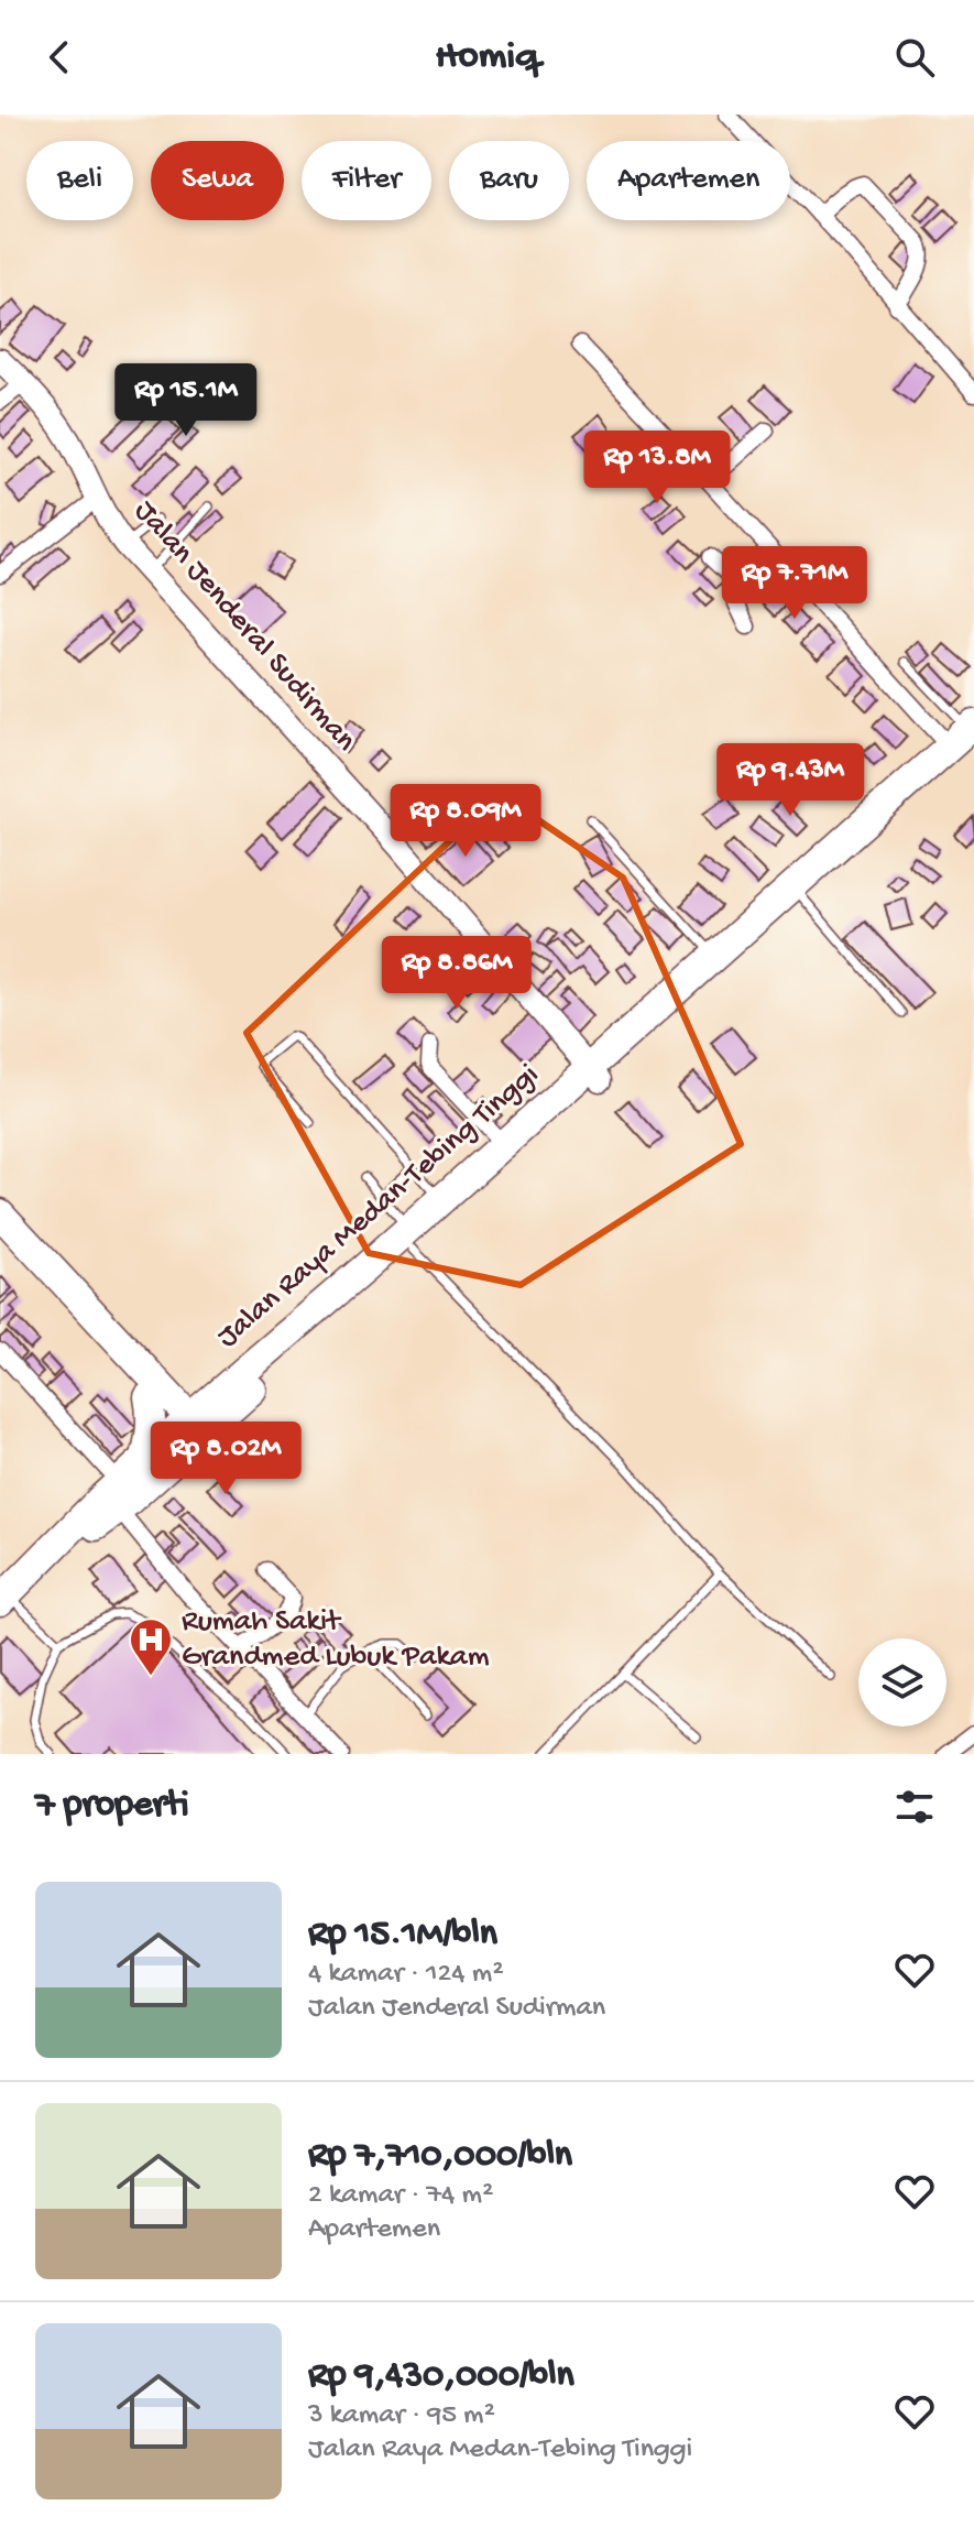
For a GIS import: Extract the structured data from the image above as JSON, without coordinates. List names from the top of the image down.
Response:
{
  "streets": {
    "highway": ["Jalan Raya Medan-Tebing Tinggi"],
    "main road": ["Jalan Jenderal Sudirman"]
  },
  "crossings": [
    ["Jalan Jenderal Sudirman", "Jalan Raya Medan-Tebing Tinggi"]
  ],
  "places": {
    "hospital": ["Rumah Sakit Grandmed Lubuk Pakam"]
  },
  "page": {
    "header": "Homiq",
    "chip": [
      "Beli",
      "Sewa",
      "Filter",
      "Baru",
      "Apartemen"
    ],
    "price": [
      "Rp 15.1M",
      "Rp 13.8M",
      "Rp 7.71M",
      "Rp 9.43M",
      "Rp 8.09M",
      "Rp 8.86M",
      "Rp 8.02M"
    ],
    "heading": "7 properti",
    "list": [
      {
        "name": "Rp 15.1M/bln",
        "note": "4 kamar · 124 m² · Jalan Jenderal Sudirman"
      },
      {
        "name": "Rp 7,710,000/bln",
        "note": "2 kamar · 74 m² · Apartemen"
      },
      {
        "name": "Rp 9,430,000/bln",
        "note": "3 kamar · 95 m² · Jalan Raya Medan-Tebing Tinggi"
      }
    ]
  }
}
